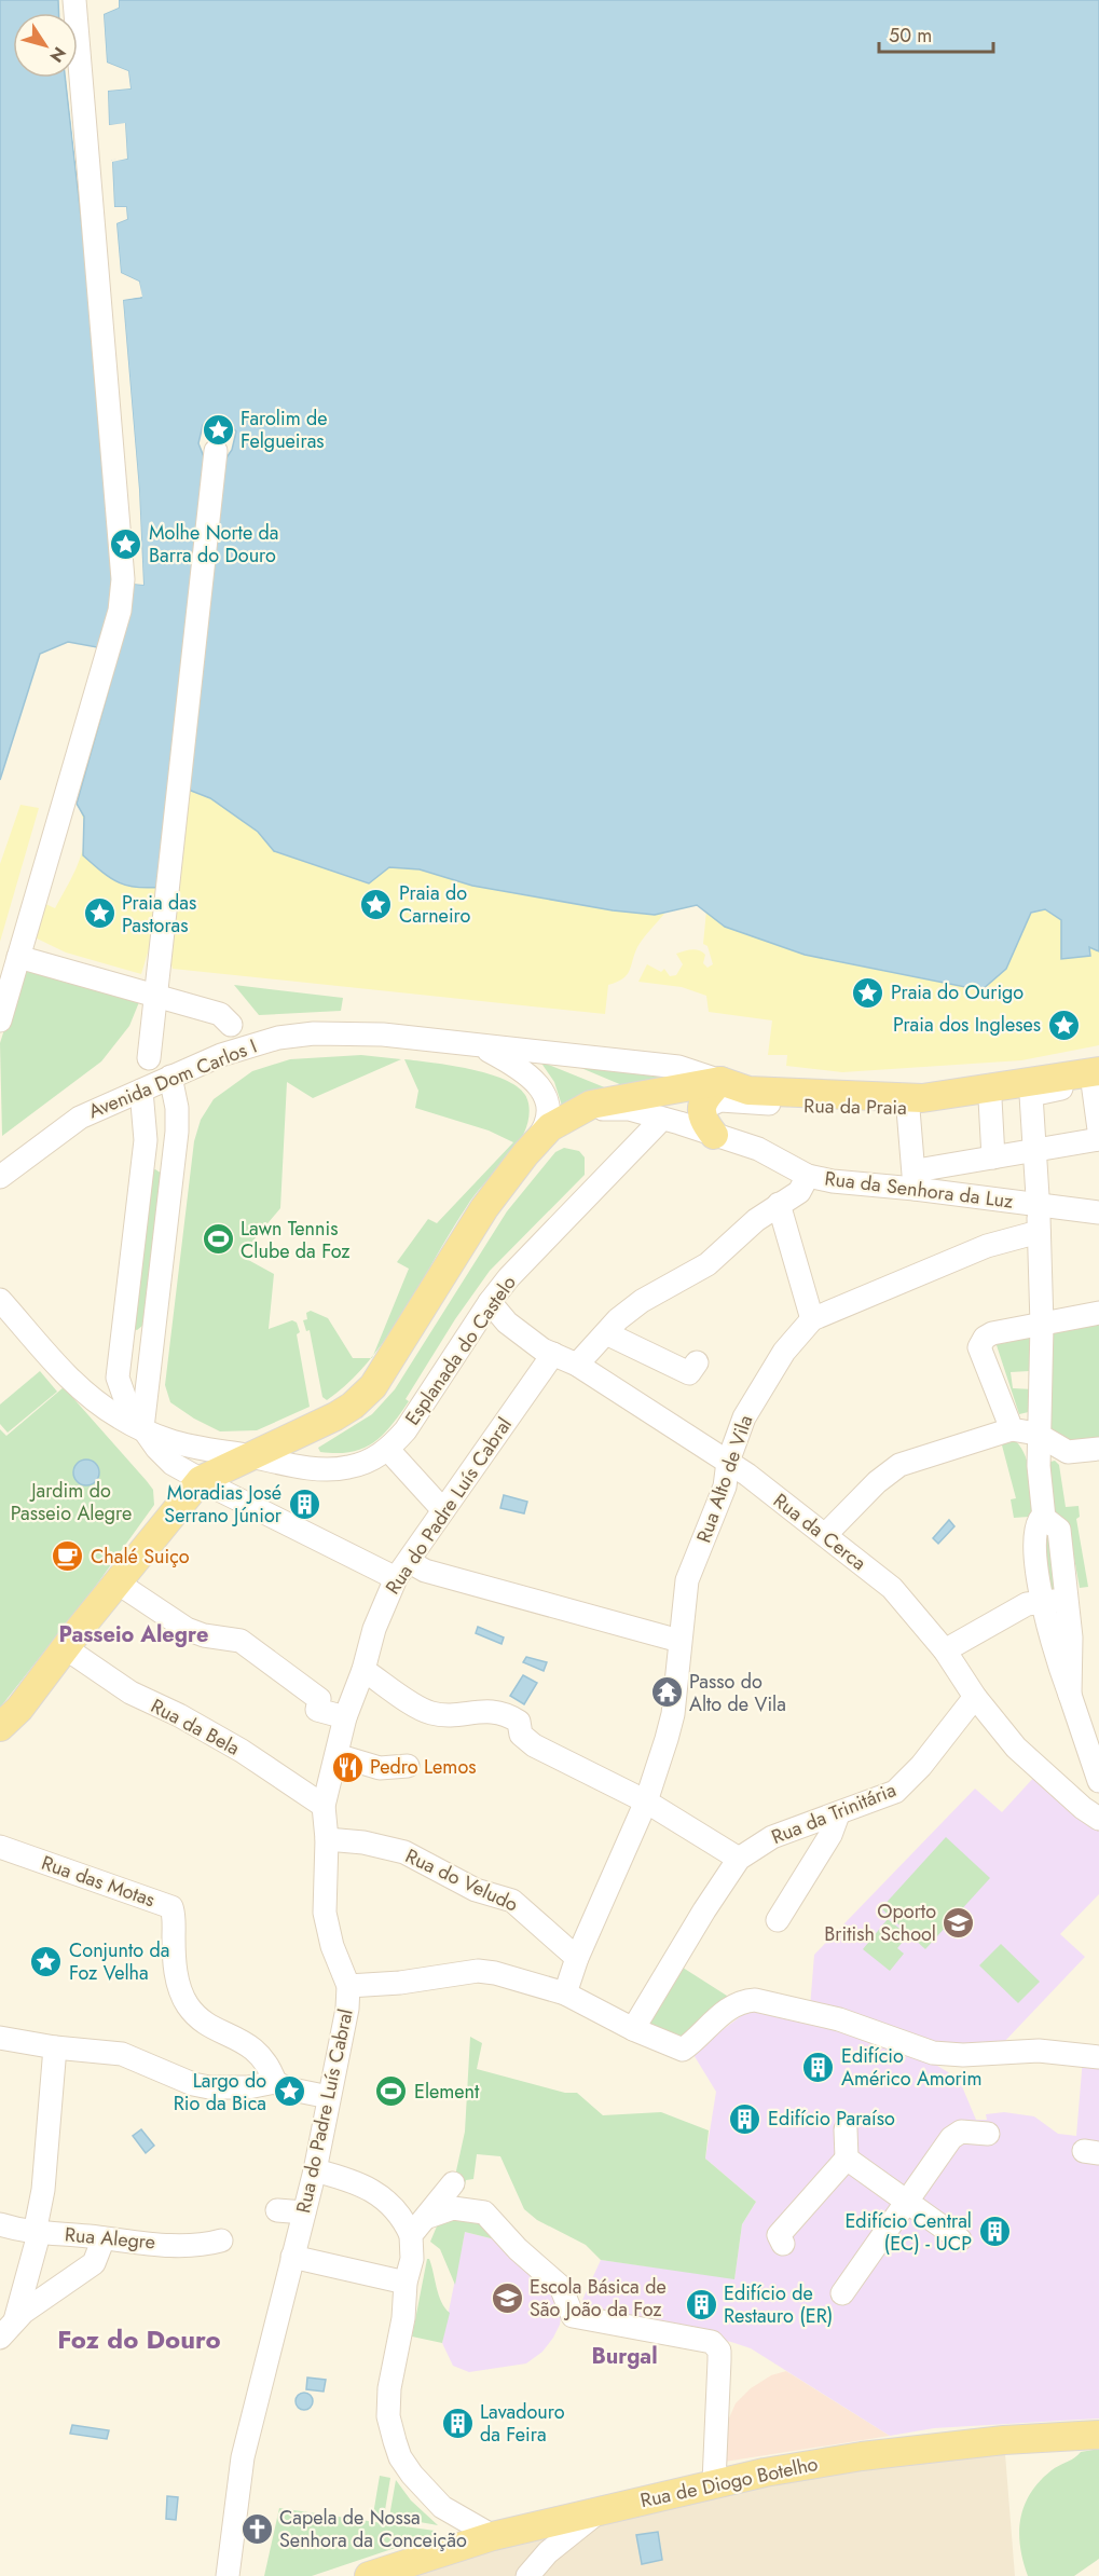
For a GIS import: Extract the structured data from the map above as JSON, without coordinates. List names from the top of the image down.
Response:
{
  "streets": {
    "main road": ["Rua de Diogo Botelho"],
    "street": [
      "Avenida Dom Carlos I",
      "Rua da Praia",
      "Rua da Senhora da Luz",
      "Esplanada do Castelo",
      "Rua Alto de Vila",
      "Rua do Padre Luís Cabral",
      "Rua da Cerca",
      "Rua da Bela",
      "Rua da Trinitária",
      "Rua do Veludo",
      "Rua das Motas",
      "Rua Alegre"
    ]
  },
  "crossings": [
    ["Rua da Senhora da Luz", "Rua da Cerca"],
    ["Esplanada do Castelo", "Rua da Cerca"],
    ["Rua Alto de Vila", "Rua da Cerca"],
    ["Rua Alto de Vila", "Rua do Veludo"],
    ["Rua do Padre Luís Cabral", "Rua da Cerca"],
    ["Rua do Padre Luís Cabral", "Rua da Bela"],
    ["Rua do Padre Luís Cabral", "Rua do Veludo"],
    ["Rua da Cerca", "Rua da Trinitária"]
  ],
  "districts": ["Passeio Alegre", "Foz do Douro", "Burgal"],
  "parks": ["Jardim do Passeio Alegre"],
  "places": {
    "place": [
      "Farolim de Felgueiras",
      "Molhe Norte da Barra do Douro",
      "Praia do Carneiro",
      "Praia das Pastoras",
      "Praia do Ourigo",
      "Praia dos Ingleses",
      "Conjunto da Foz Velha",
      "Largo do Rio da Bica"
    ],
    "sports": ["Lawn Tennis Clube da Foz", "Element"],
    "building": [
      "Moradias José Serrano Júnior",
      "Edifício Américo Amorim",
      "Edifício Paraíso",
      "Edifício Central (EC) - UCP",
      "Edifício de Restauro (ER)",
      "Lavadouro da Feira"
    ],
    "cafe": ["Chalé Suiço"],
    "temple": ["Passo do Alto de Vila"],
    "restaurant": ["Pedro Lemos"],
    "school or university": ["Oporto British School", "Escola Básica de São João da Foz"],
    "church": ["Capela de Nossa Senhora da Conceição"]
  },
  "scale_bar": "50 m",
  "north": "bottom right"
}
